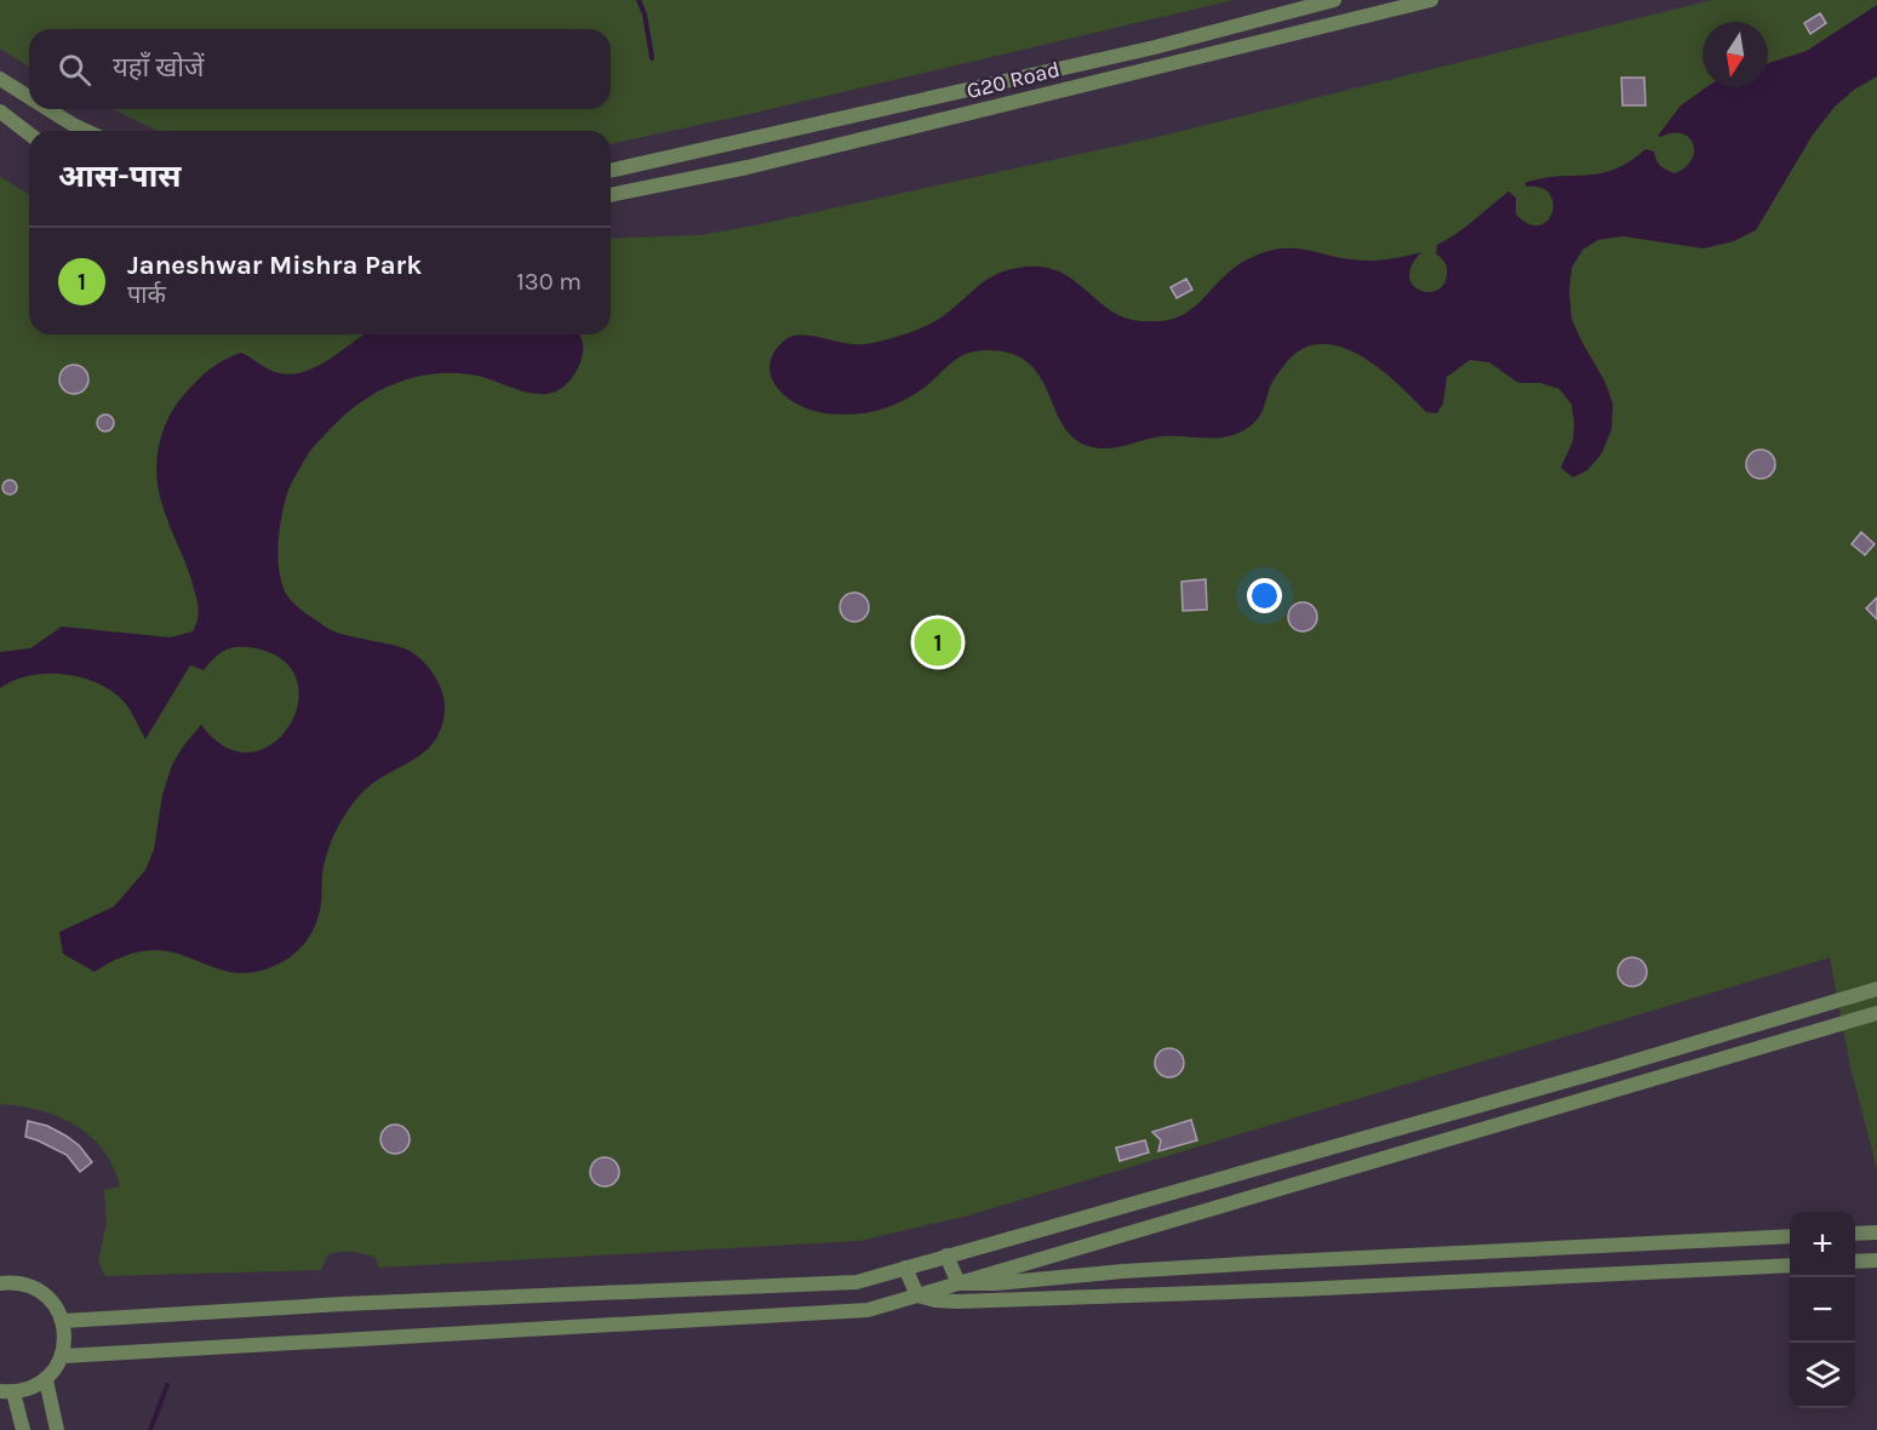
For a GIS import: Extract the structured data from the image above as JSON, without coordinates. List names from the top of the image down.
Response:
{
  "streets": {
    "street": ["G20 Road"]
  },
  "north": "bottom",
  "page": {
    "search": "यहाँ खोजें",
    "heading": "आस-पास",
    "list": [
      {
        "mark": "1",
        "name": "Janeshwar Mishra Park",
        "note": "पार्क",
        "value": "130 m"
      }
    ],
    "pins": "1",
    "map_buttons": ["+", "−"]
  }
}
